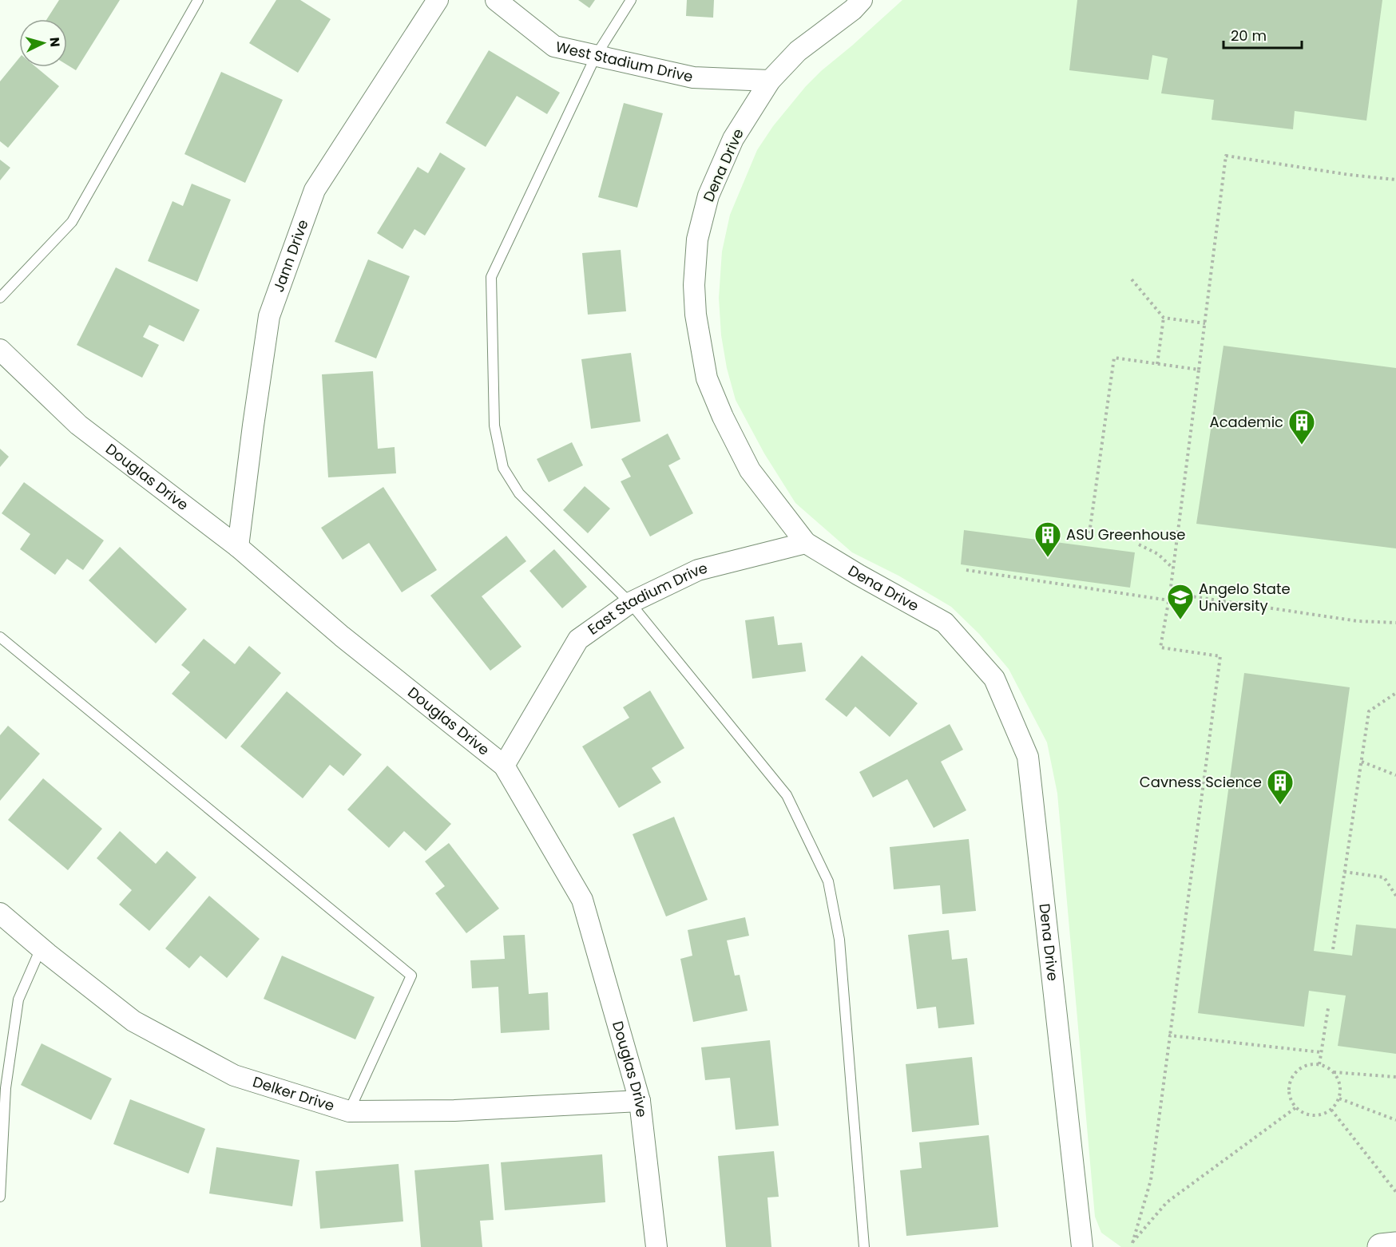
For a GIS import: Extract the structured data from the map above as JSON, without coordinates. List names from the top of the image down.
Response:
{
  "streets": {
    "street": [
      "West Stadium Drive",
      "Dena Drive",
      "Jann Drive",
      "Douglas Drive",
      "East Stadium Drive",
      "Delker Drive"
    ]
  },
  "crossings": [
    ["West Stadium Drive", "Dena Drive"],
    ["Dena Drive", "East Stadium Drive"],
    ["Jann Drive", "Douglas Drive"],
    ["Douglas Drive", "East Stadium Drive"],
    ["Douglas Drive", "Delker Drive"]
  ],
  "places": {
    "building": ["Academic", "ASU Greenhouse", "Cavness Science"],
    "school or university": ["Angelo State University"]
  },
  "scale_bar": "20 m",
  "north": "right"
}
